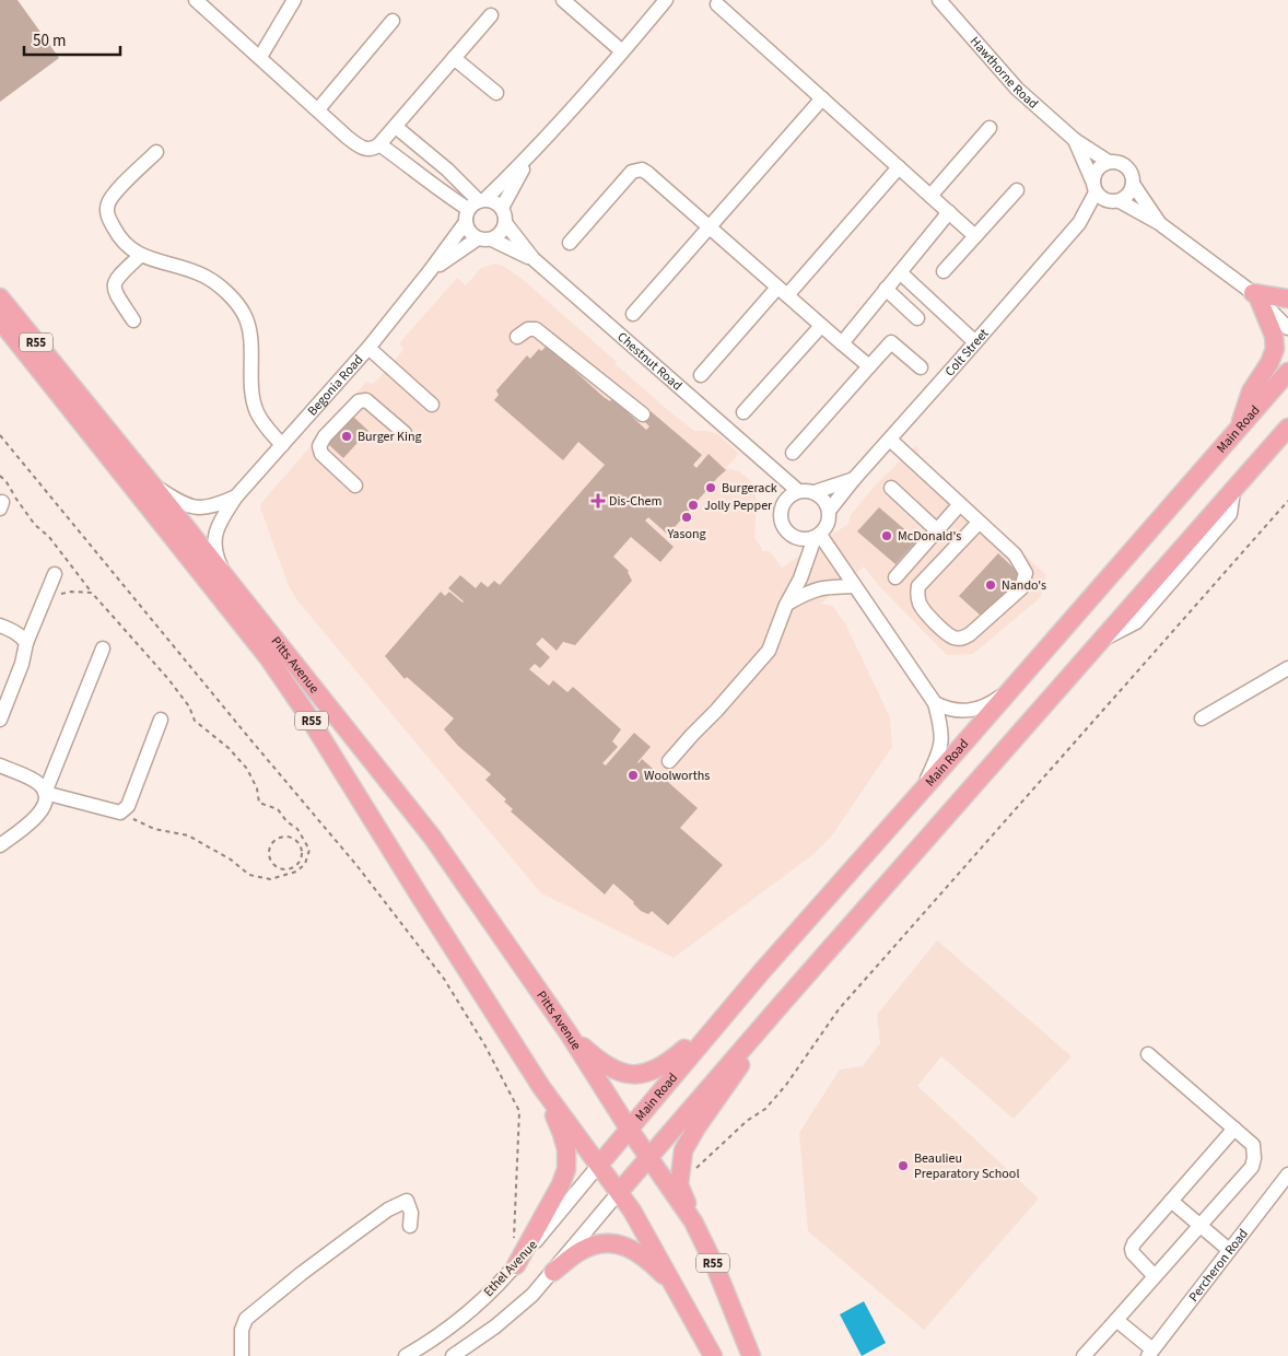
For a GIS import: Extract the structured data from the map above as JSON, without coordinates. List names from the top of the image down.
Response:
{
  "streets": {
    "main road": ["R55", "Main Road", "Pitts Avenue"],
    "street": [
      "Hawthorne Road",
      "Colt Street",
      "Chestnut Road",
      "Begonia Road",
      "Percheron Road",
      "Ethel Avenue"
    ]
  },
  "crossings": [
    ["Hawthorne Road", "Colt Street"],
    ["R55", "Pitts Avenue"],
    ["R55", "Ethel Avenue"],
    ["Colt Street", "Chestnut Road"],
    ["Chestnut Road", "Begonia Road"],
    ["Begonia Road", "Pitts Avenue"],
    ["Main Road", "Pitts Avenue"],
    ["Pitts Avenue", "Ethel Avenue"]
  ],
  "places": {
    "other": [
      "Burger King",
      "Burgerack",
      "Jolly Pepper",
      "Yasong",
      "McDonald's",
      "Nando's",
      "Woolworths",
      "Beaulieu Preparatory School"
    ],
    "health": ["Dis-Chem"]
  },
  "scale_bar": "50 m"
}
